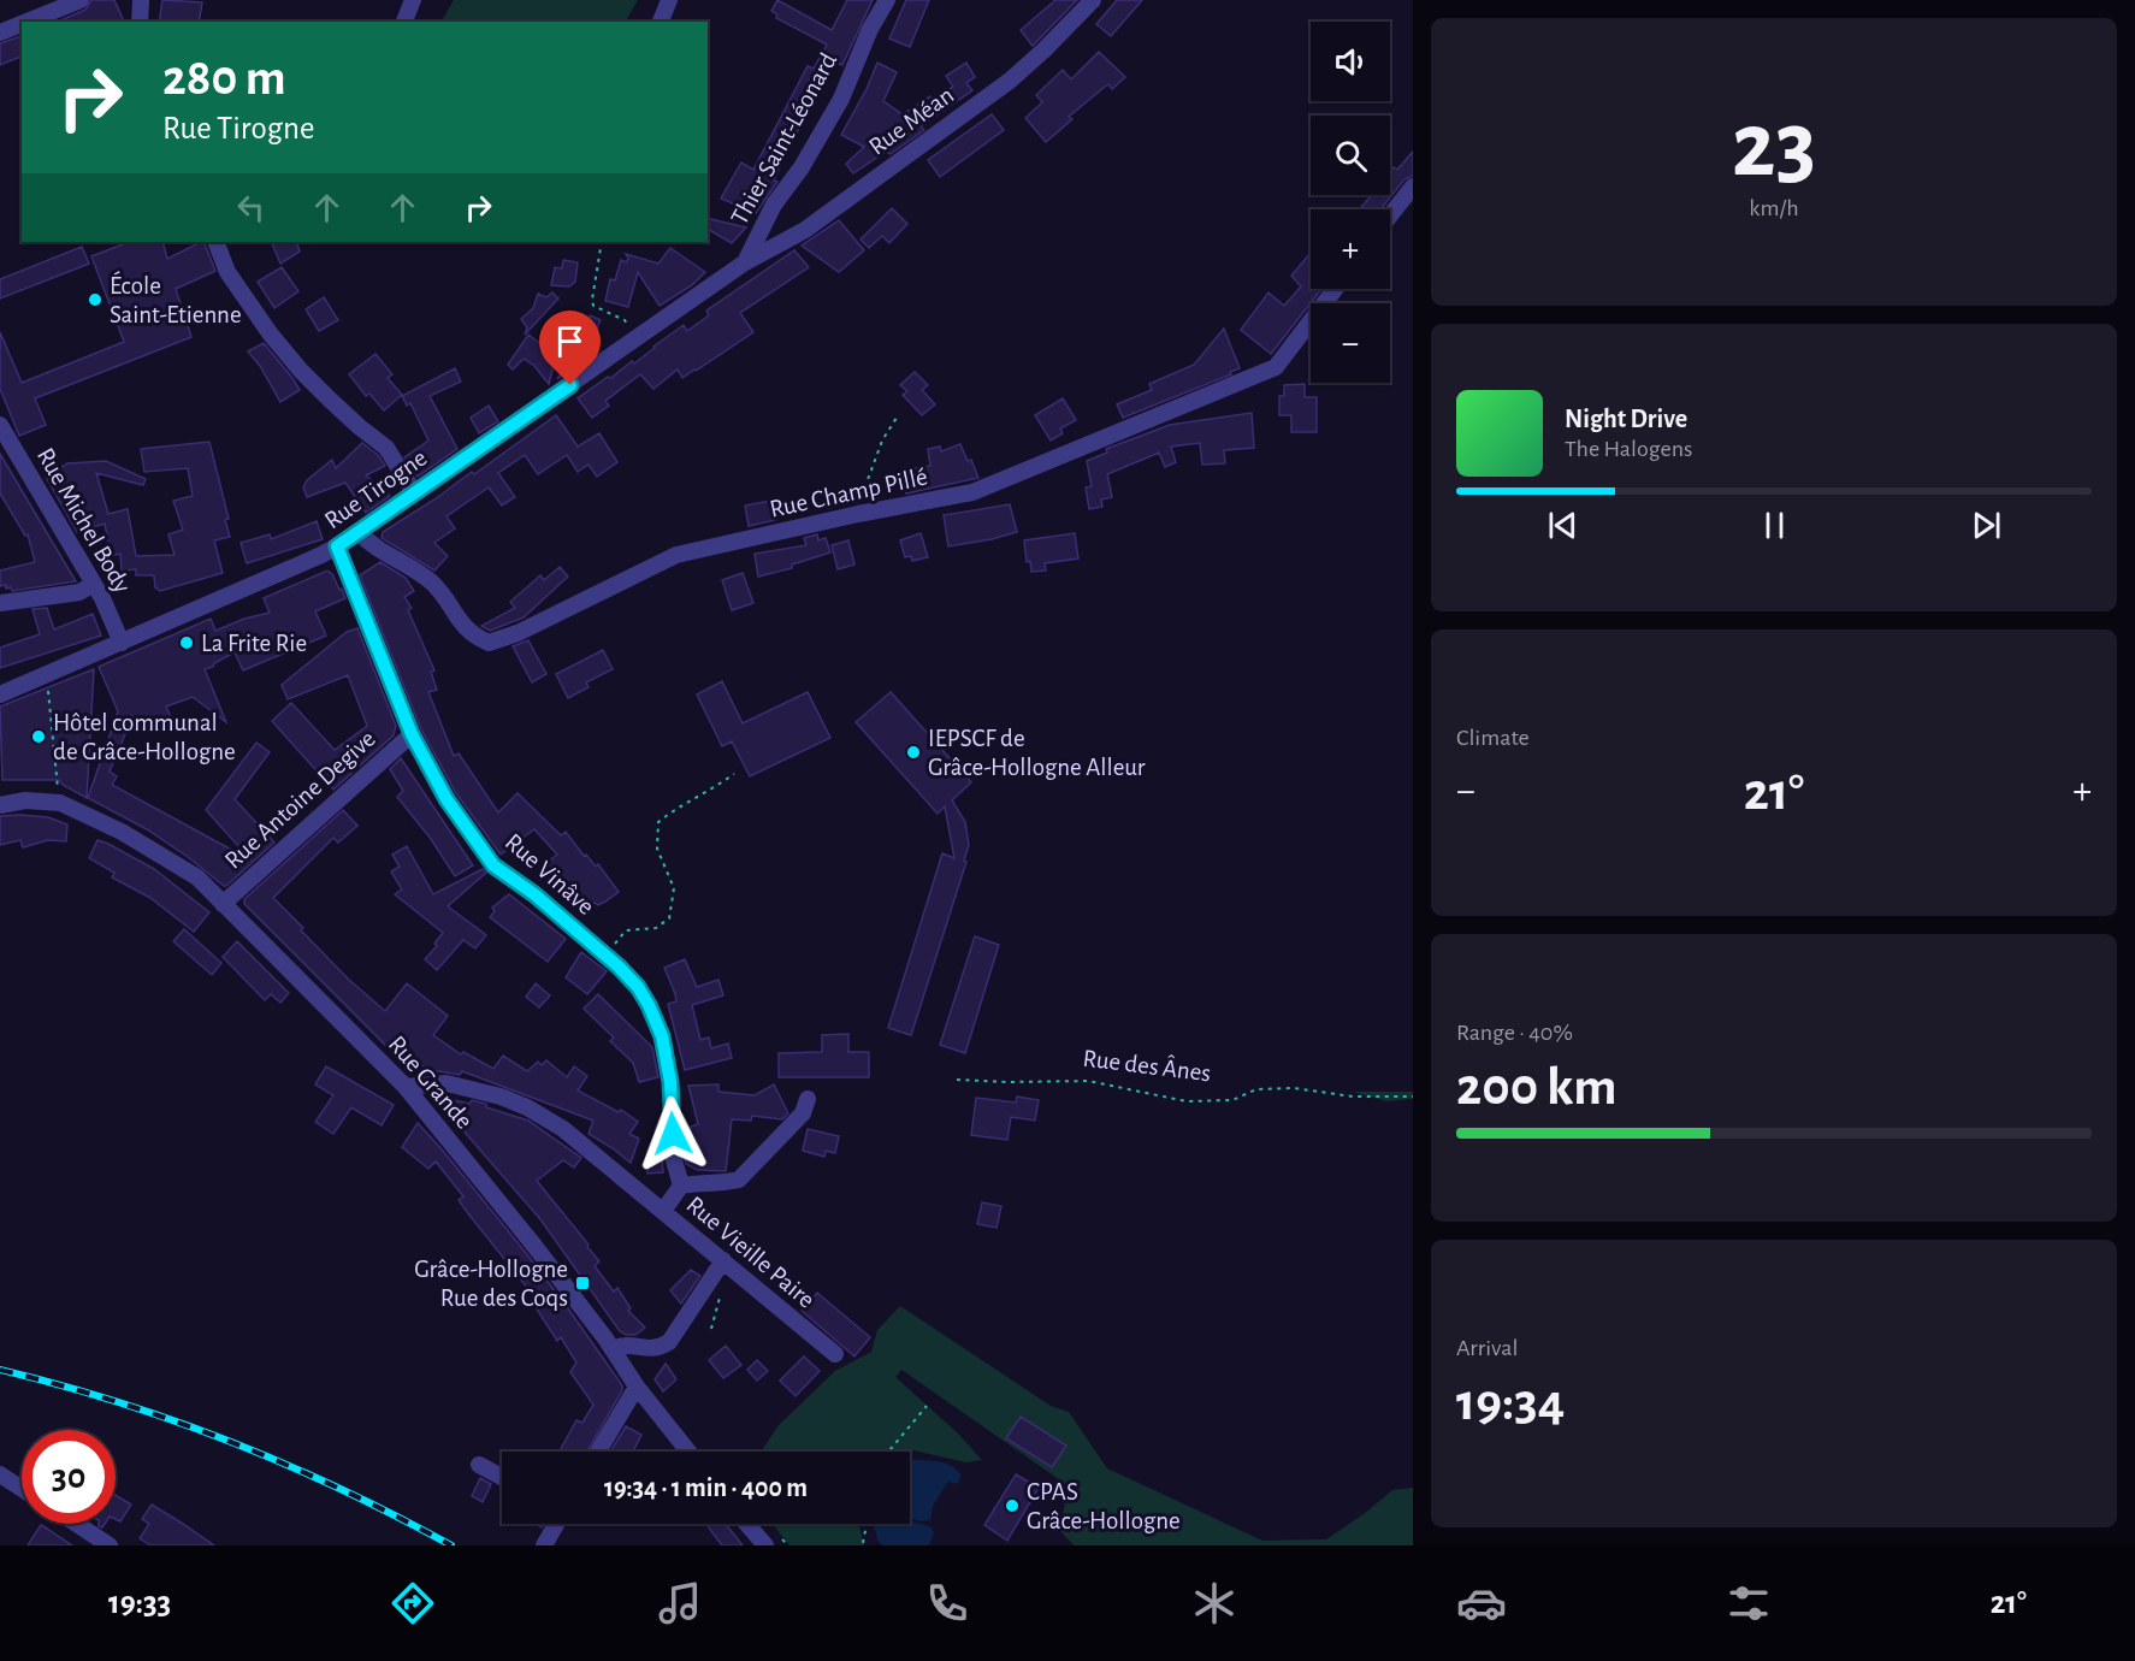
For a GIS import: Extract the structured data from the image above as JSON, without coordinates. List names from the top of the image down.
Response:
{
  "streets": {
    "street": [
      "Rue Méan",
      "Thier Saint-Léonard",
      "Rue Tirogne",
      "Rue Champ Pillé",
      "Rue Michel Body",
      "Rue Antoine Degive",
      "Rue Vinâve",
      "Rue Grande",
      "Rue Vieille Paire"
    ],
    "path": ["Rue des Ânes"]
  },
  "crossings": [
    ["Rue Méan", "Thier Saint-Léonard"],
    ["Rue Méan", "Rue Tirogne"],
    ["Thier Saint-Léonard", "Rue Tirogne"],
    ["Rue Tirogne", "Rue Champ Pillé"],
    ["Rue Tirogne", "Rue Michel Body"],
    ["Rue Tirogne", "Rue Vinâve"],
    ["Rue Antoine Degive", "Rue Vinâve"],
    ["Rue Antoine Degive", "Rue Grande"],
    ["Rue Vinâve", "Rue Vieille Paire"],
    ["Rue Grande", "Rue Vieille Paire"]
  ],
  "places": {
    "other": [
      "École Saint-Etienne",
      "La Frite Rie",
      "Hôtel communal de Grâce-Hollogne",
      "IEPSCF de Grâce-Hollogne Alleur",
      "CPAS Grâce-Hollogne"
    ],
    "transit": ["Grâce-Hollogne Rue des Coqs"]
  },
  "page": {
    "tile": [
      ["23", "km/h"],
      "Climate",
      ["Range · 40%", "200 km"],
      ["Arrival", "19:34"]
    ],
    "map_buttons": ["+", "−"],
    "turn": ["280 m", "Rue Tirogne"],
    "song": ["Night Drive", "The Halogens"],
    "heat": ["−", "21°", "+"],
    "limit": "30",
    "trip": "19:34 · 1 min · 400 m",
    "tabs": ["19:33", "21°"]
  }
}
